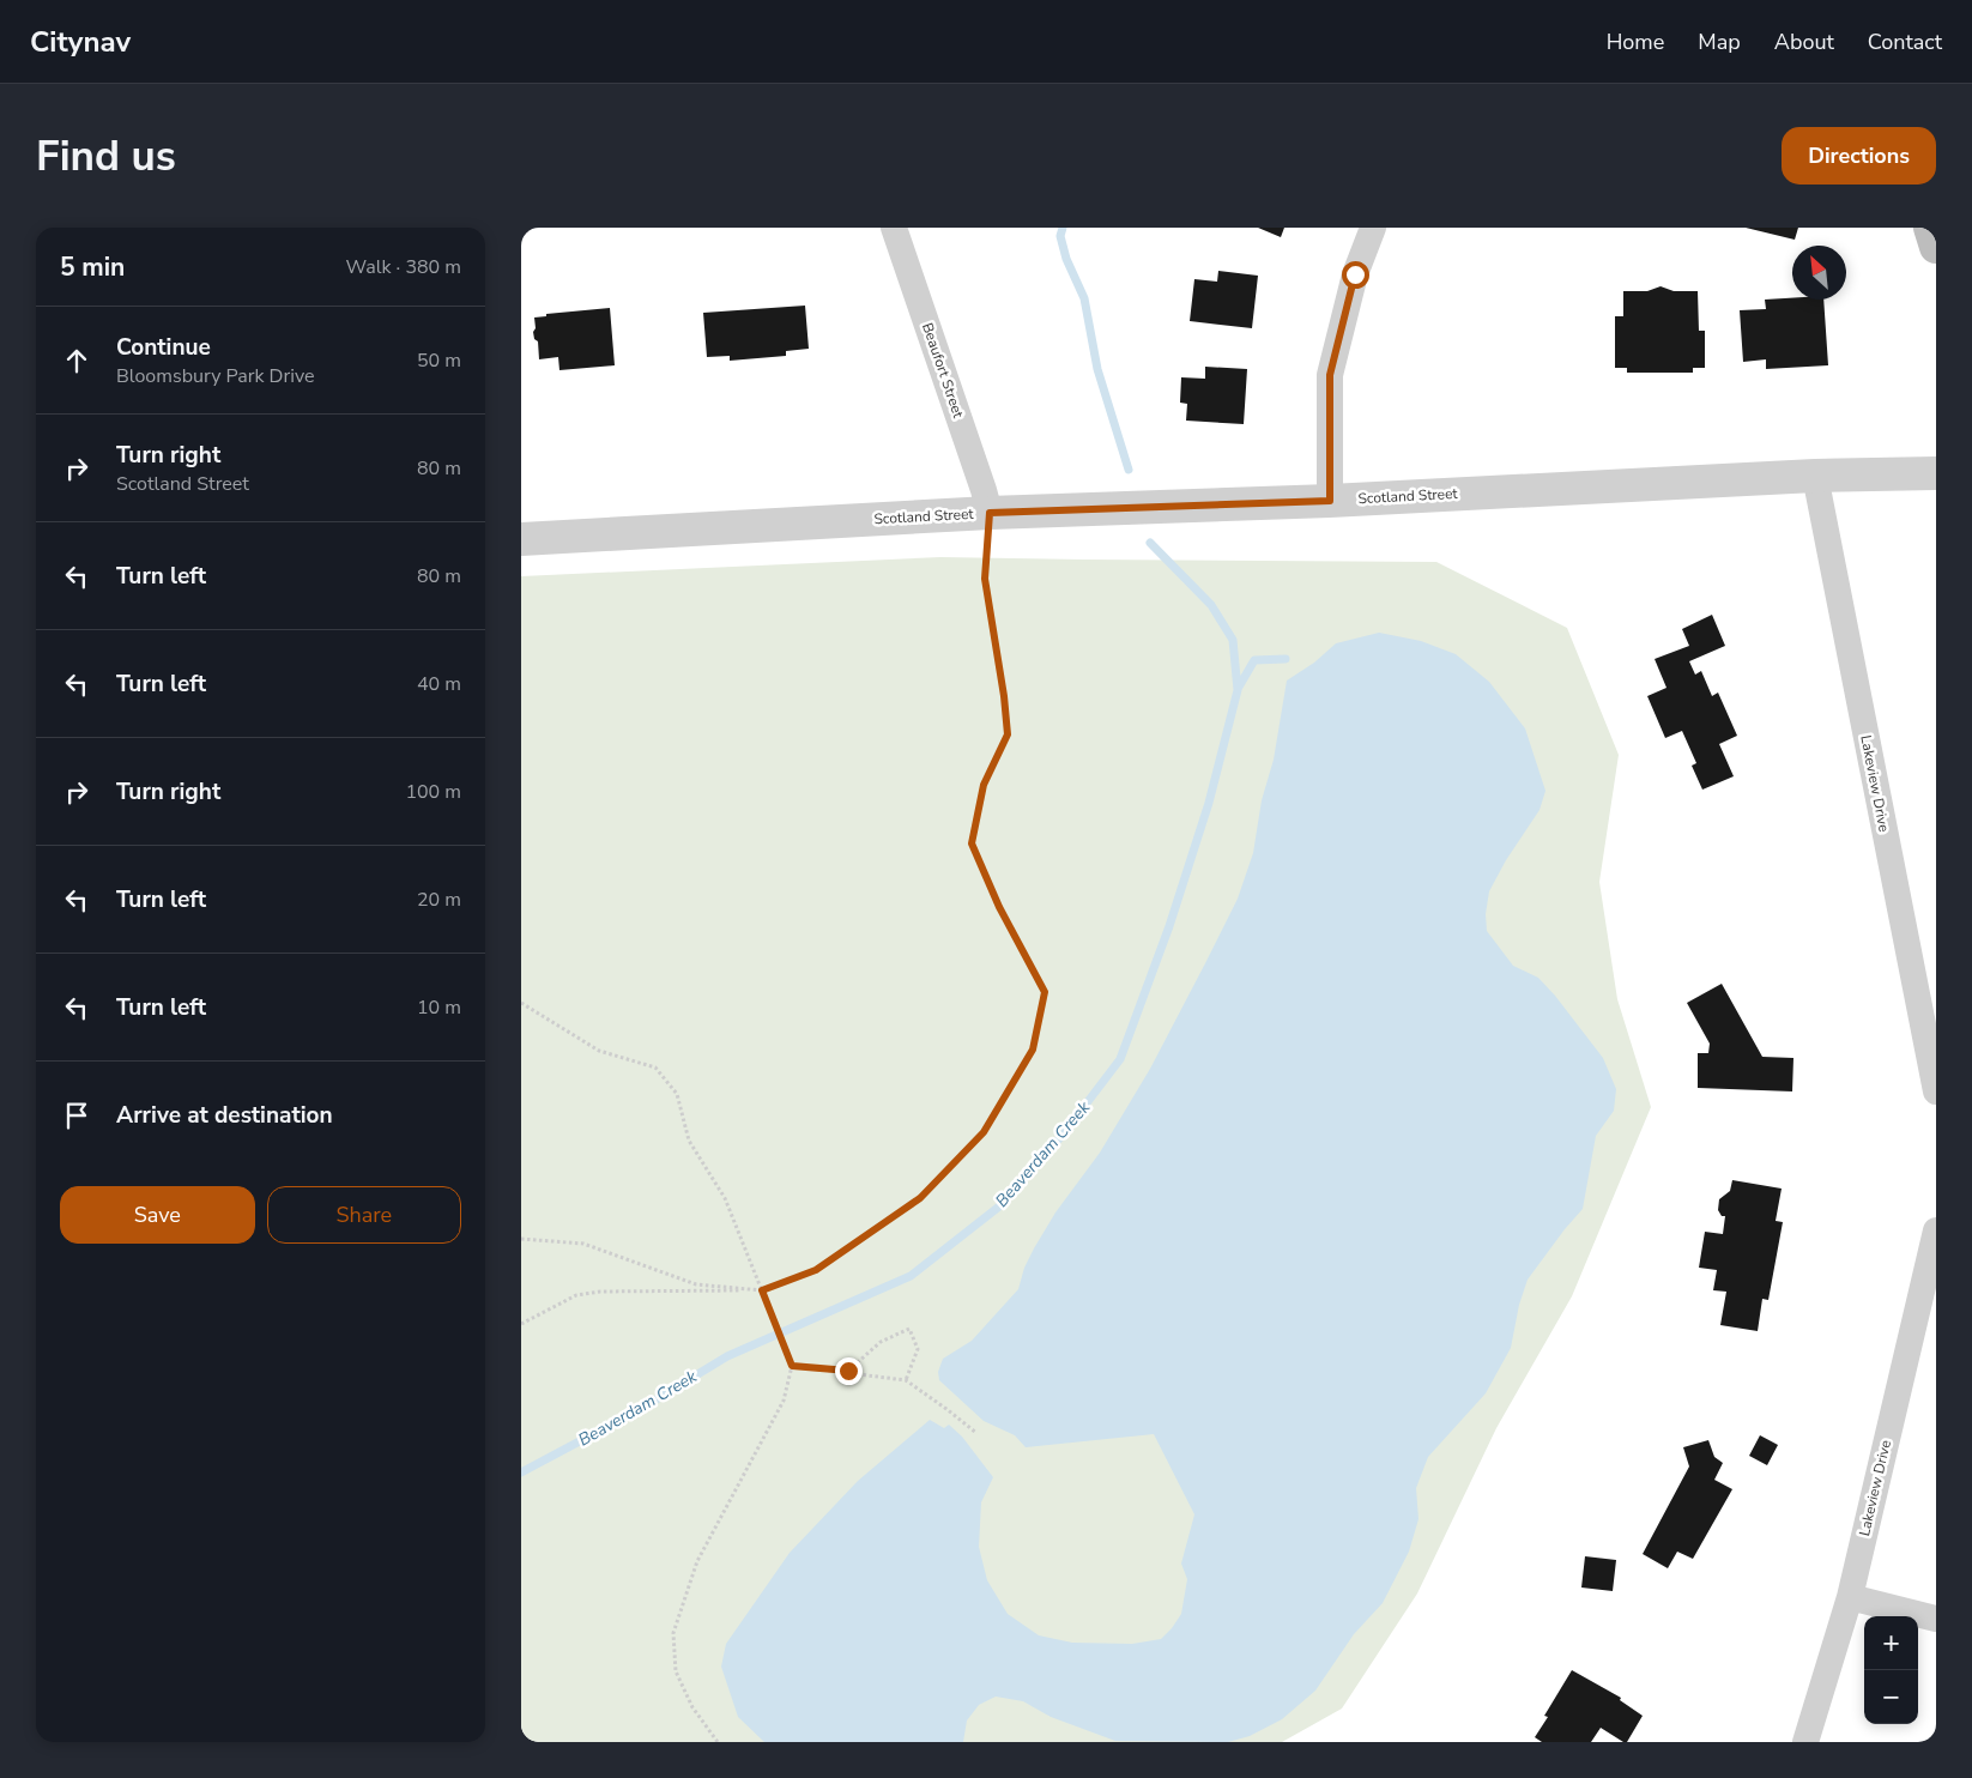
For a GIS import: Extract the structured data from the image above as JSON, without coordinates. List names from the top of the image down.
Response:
{
  "streets": {
    "street": ["Beaufort Street", "Scotland Street", "Lakeview Drive"]
  },
  "crossings": [
    ["Beaufort Street", "Scotland Street"],
    ["Scotland Street", "Lakeview Drive"]
  ],
  "water": ["Beaverdam Creek"],
  "north": "top left",
  "page": {
    "header": "Citynav",
    "nav": [
      "Home",
      "Map",
      "About",
      "Contact"
    ],
    "buttons": [
      "Directions",
      ["Save", "Share"]
    ],
    "title": "Find us",
    "heading": ["5 min", "Walk · 380 m"],
    "list": [
      ["Continue", "Bloomsbury Park Drive", "50 m"],
      ["Turn right", "Scotland Street", "80 m"],
      ["Turn left", "80 m"],
      ["Turn left", "40 m"],
      ["Turn right", "100 m"],
      ["Turn left", "20 m"],
      ["Turn left", "10 m"],
      "Arrive at destination"
    ],
    "map_buttons": ["+", "−"]
  }
}
